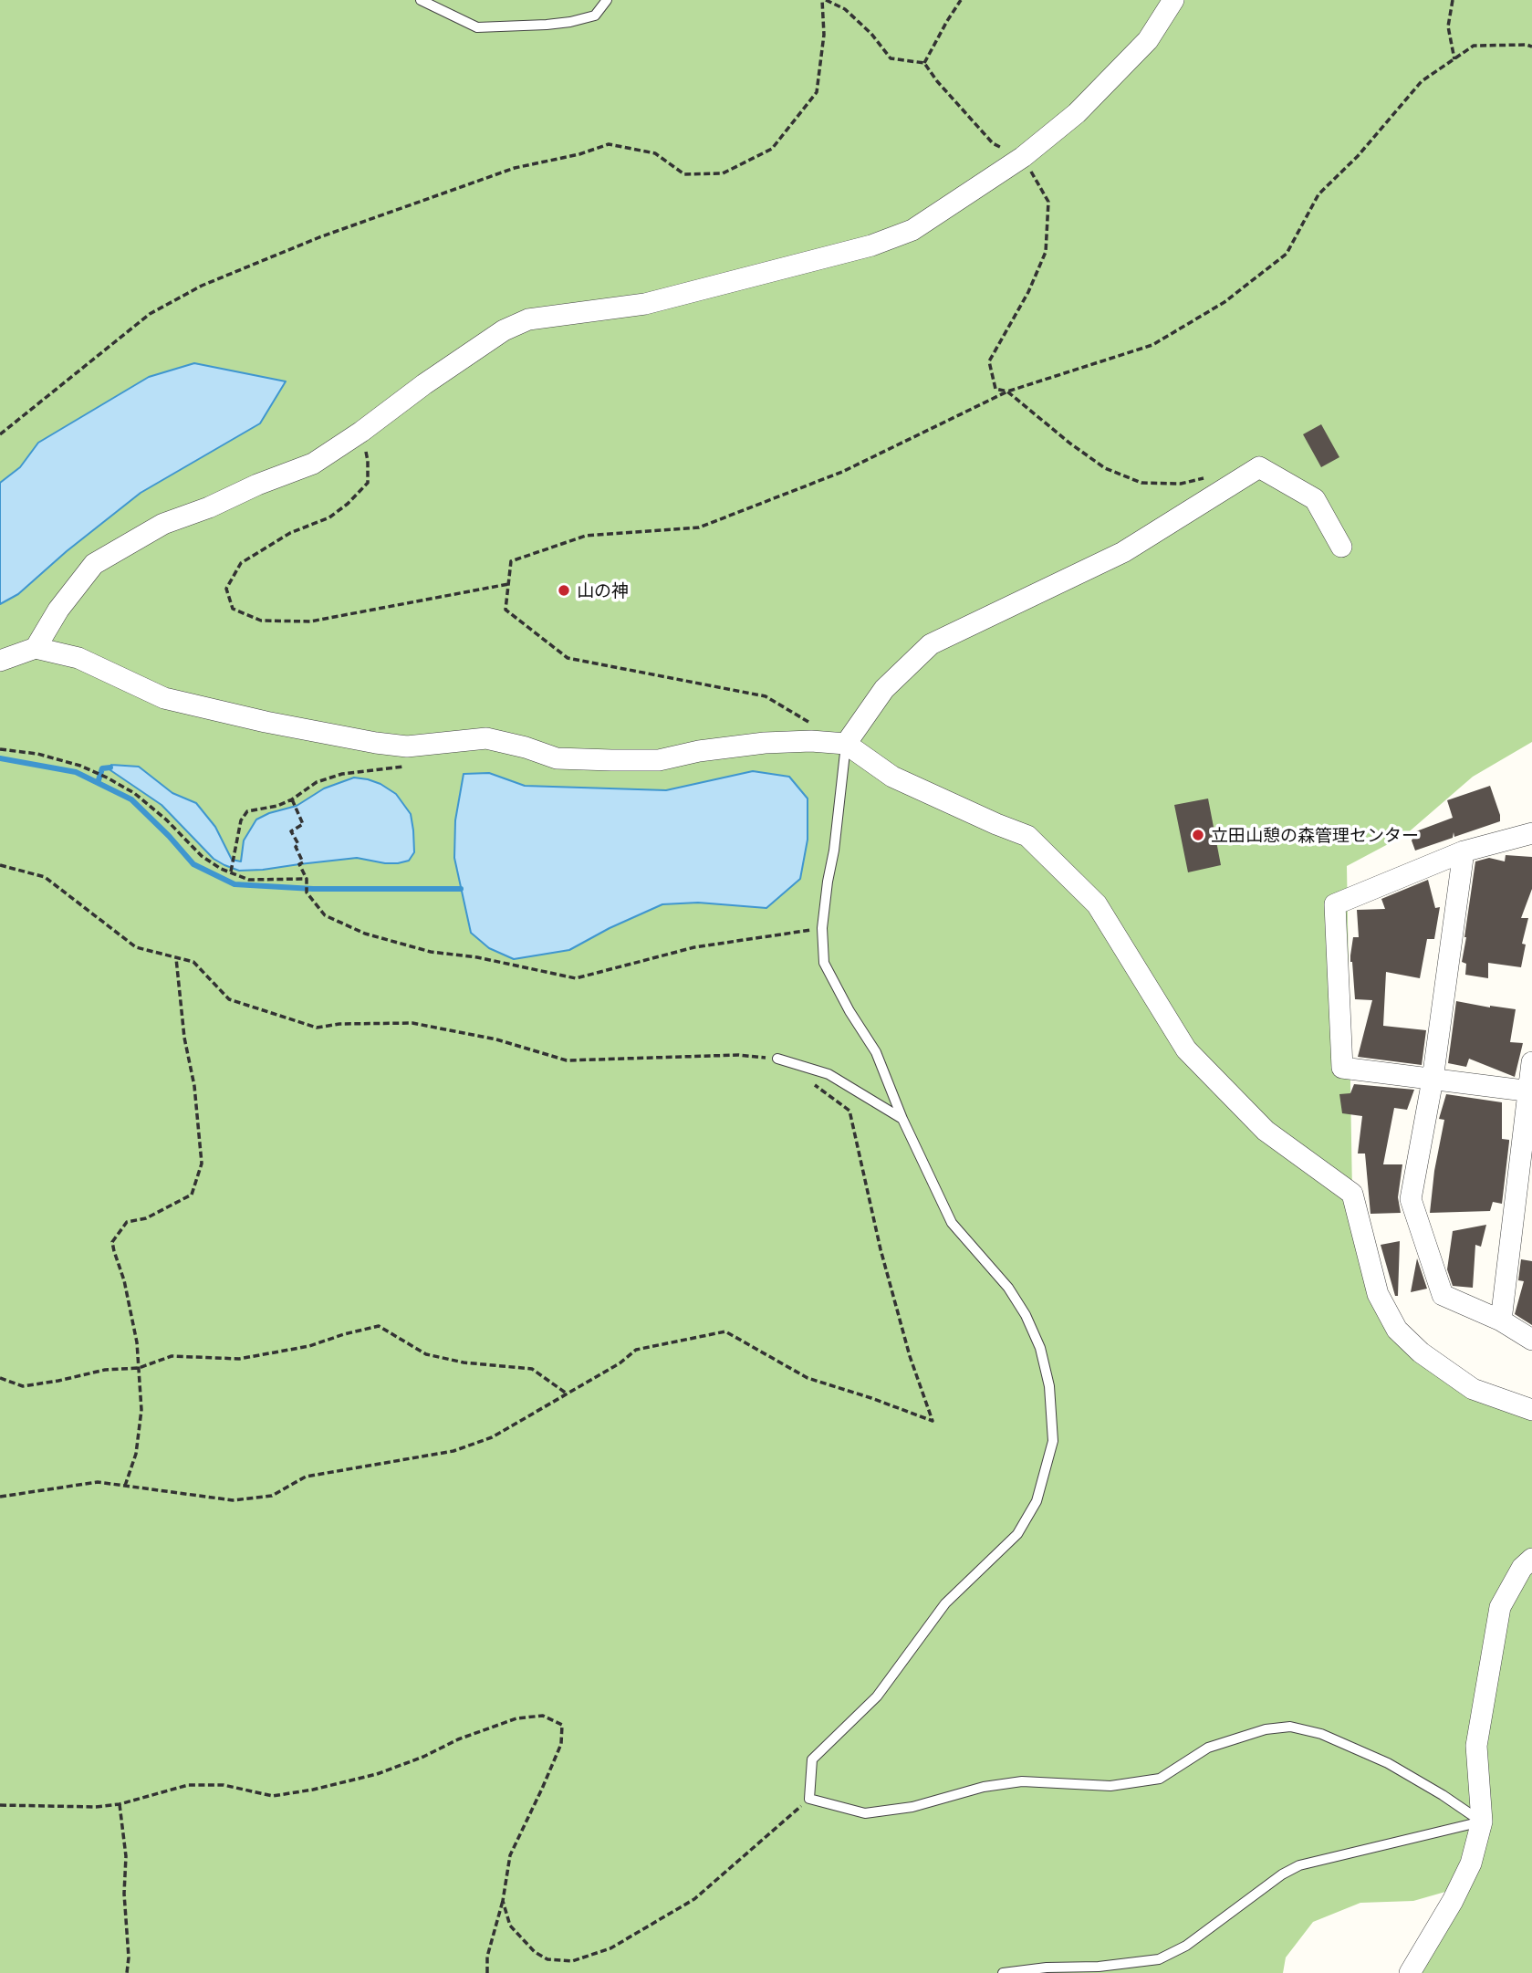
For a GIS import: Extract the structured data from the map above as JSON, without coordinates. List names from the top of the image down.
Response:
{
  "places": ["山の神", "立田山憩の森管理センター"]
}
